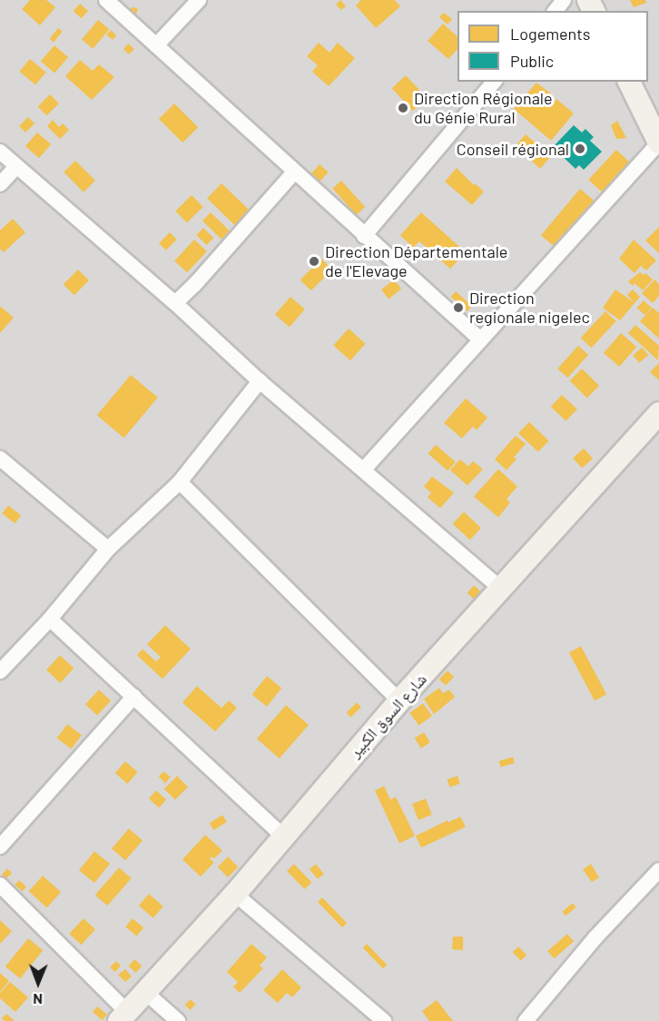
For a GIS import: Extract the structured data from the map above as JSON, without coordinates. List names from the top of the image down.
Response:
{
  "streets": {
    "street": ["شارع السوق الكبير"]
  },
  "places": [
    "Direction Régionale du Génie Rural",
    "Conseil régional",
    "Direction Départementale de l'Elevage",
    "Direction regionale nigelec"
  ],
  "legend": ["Logements", "Public"],
  "north": "bottom"
}
